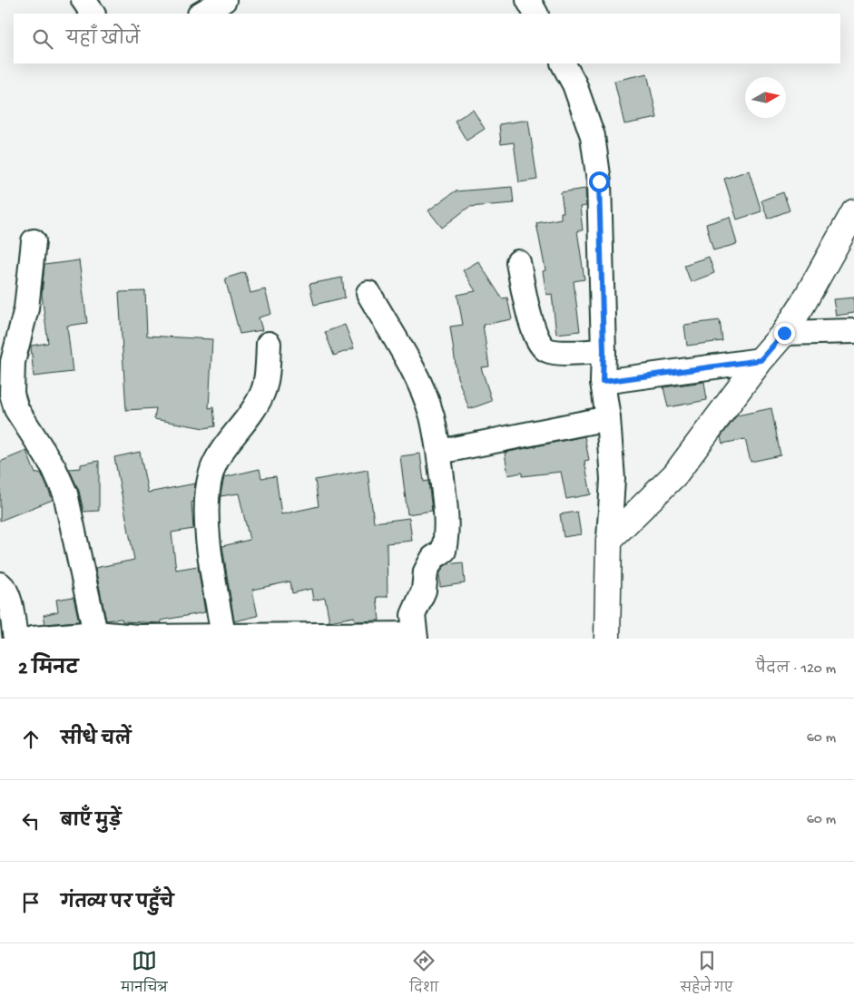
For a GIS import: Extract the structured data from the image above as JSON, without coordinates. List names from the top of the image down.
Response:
{
  "north": "right",
  "page": {
    "search": "यहाँ खोजें",
    "heading": ["2 मिनट", "पैदल · 120 m"],
    "list": [
      ["सीधे चलें", "60 m"],
      ["बाएँ मुड़ें", "60 m"],
      "गंतव्य पर पहुँचे"
    ],
    "nav": ["मानचित्र", "दिशा", "सहेजे गए"]
  }
}
